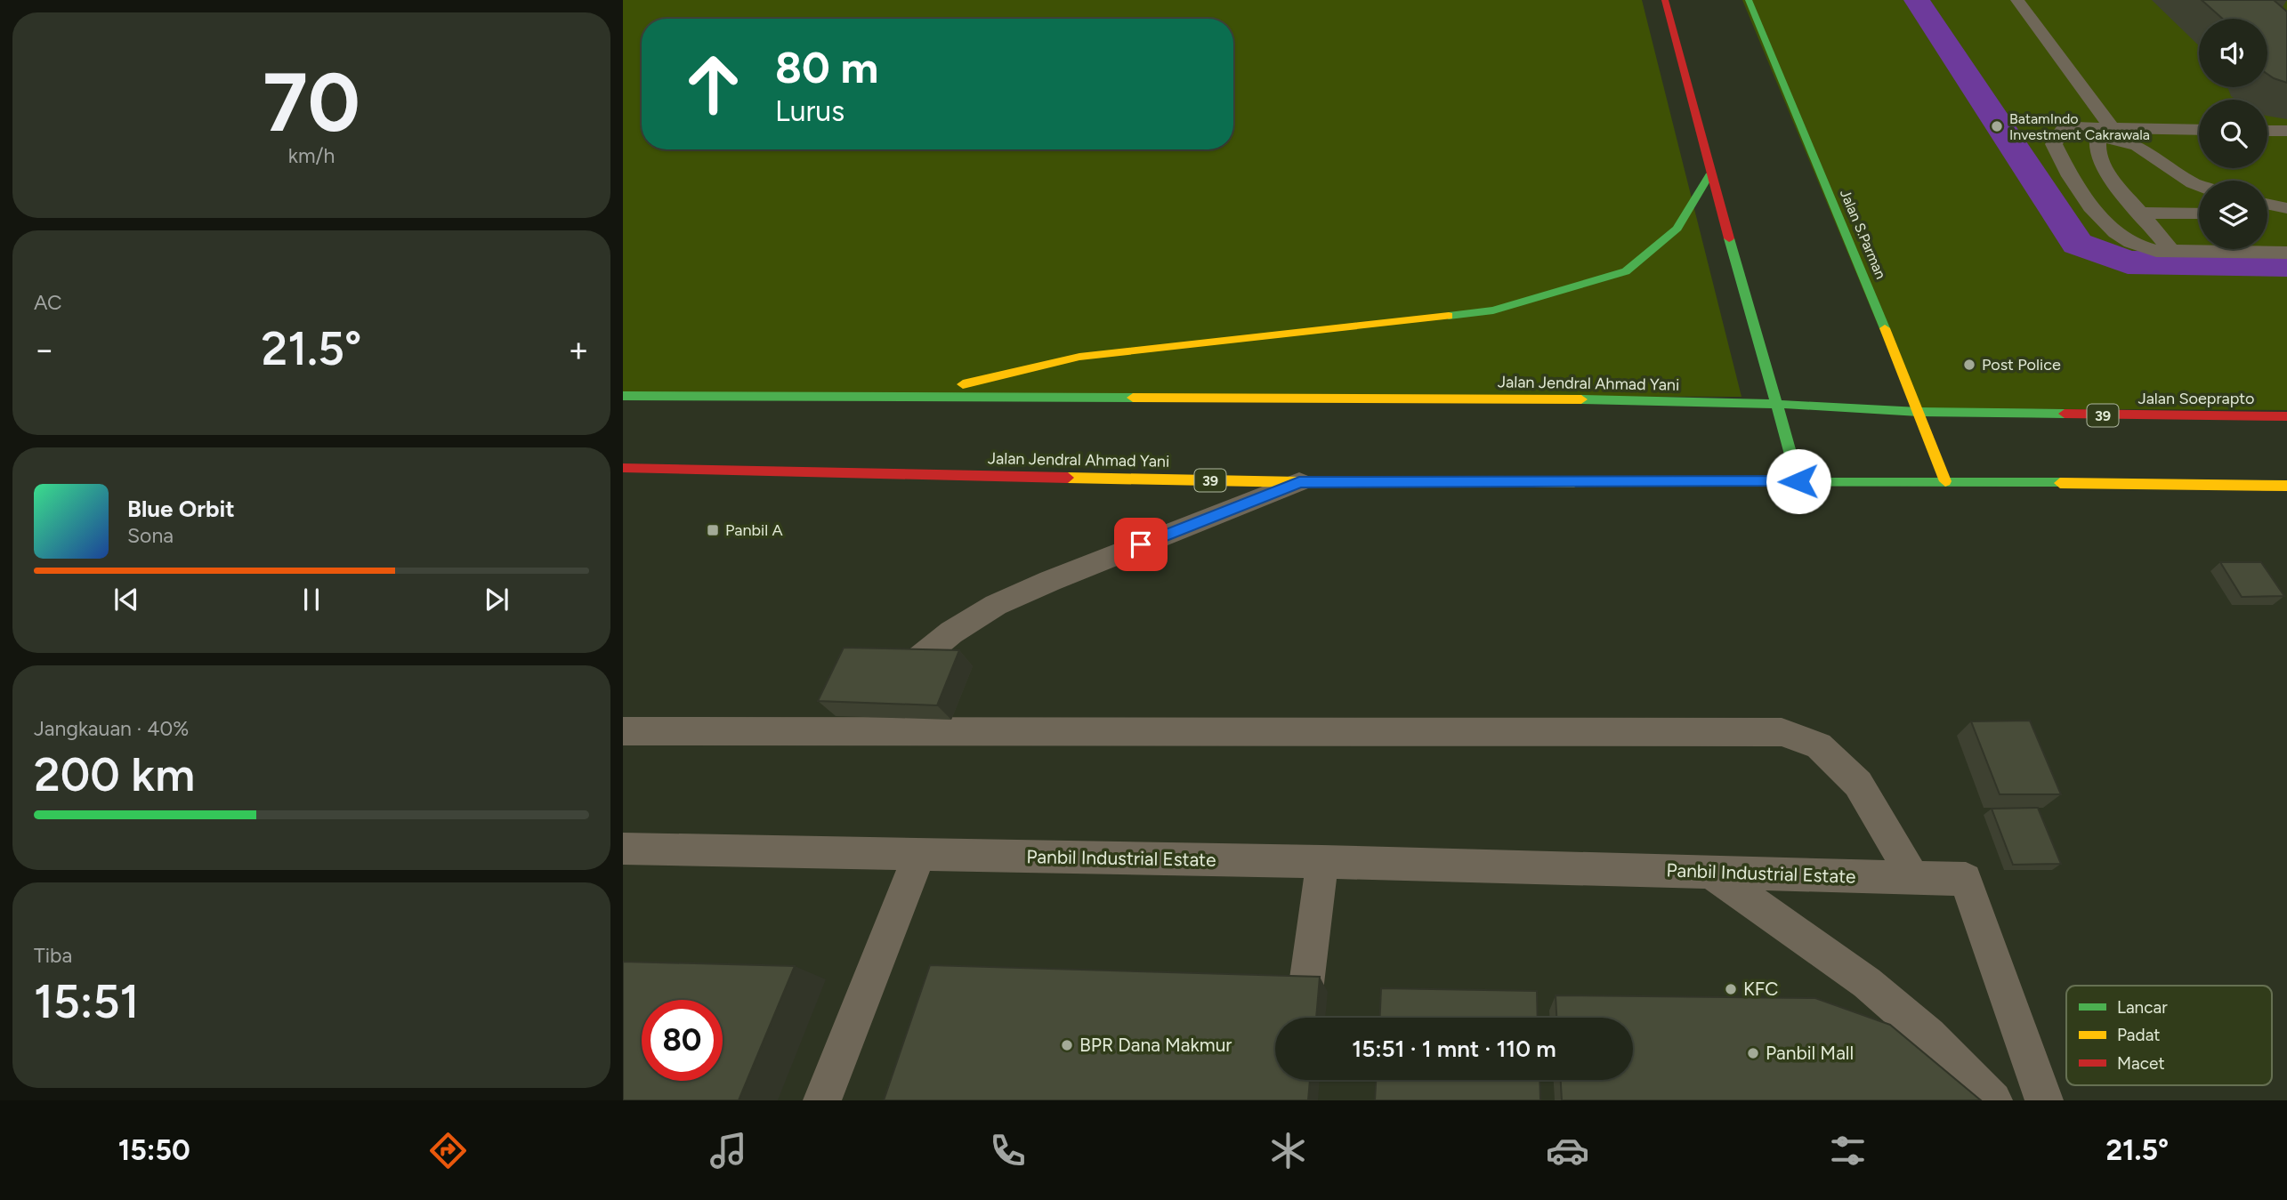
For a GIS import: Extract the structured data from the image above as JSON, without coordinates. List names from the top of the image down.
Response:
{
  "streets": {
    "main road": [
      "Jalan S.Parman",
      "Jalan Jendral Ahmad Yani",
      "Jalan Soeprapto",
      "39"
    ],
    "lane": ["Panbil Industrial Estate"]
  },
  "crossings": [
    ["Jalan S.Parman", "Jalan Jendral Ahmad Yani"],
    ["Jalan S.Parman", "Jalan Soeprapto"],
    ["Jalan S.Parman", "39"],
    ["Jalan Jendral Ahmad Yani", "Jalan Soeprapto"],
    ["Jalan Jendral Ahmad Yani", "39"]
  ],
  "places": {
    "other": [
      "BatamIndo Investment Cakrawala",
      "Post Police",
      "KFC",
      "BPR Dana Makmur",
      "Panbil Mall"
    ],
    "transit": ["Panbil A"]
  },
  "legend": ["Lancar", "Padat", "Macet"],
  "page": {
    "tile": [
      ["70", "km/h"],
      "AC",
      ["Jangkauan · 40%", "200 km"],
      ["Tiba", "15:51"]
    ],
    "turn": ["80 m", "Lurus"],
    "heat": ["−", "21.5°", "+"],
    "song": ["Blue Orbit", "Sona"],
    "limit": "80",
    "trip": "15:51 · 1 mnt · 110 m",
    "tabs": ["15:50", "21.5°"]
  }
}
